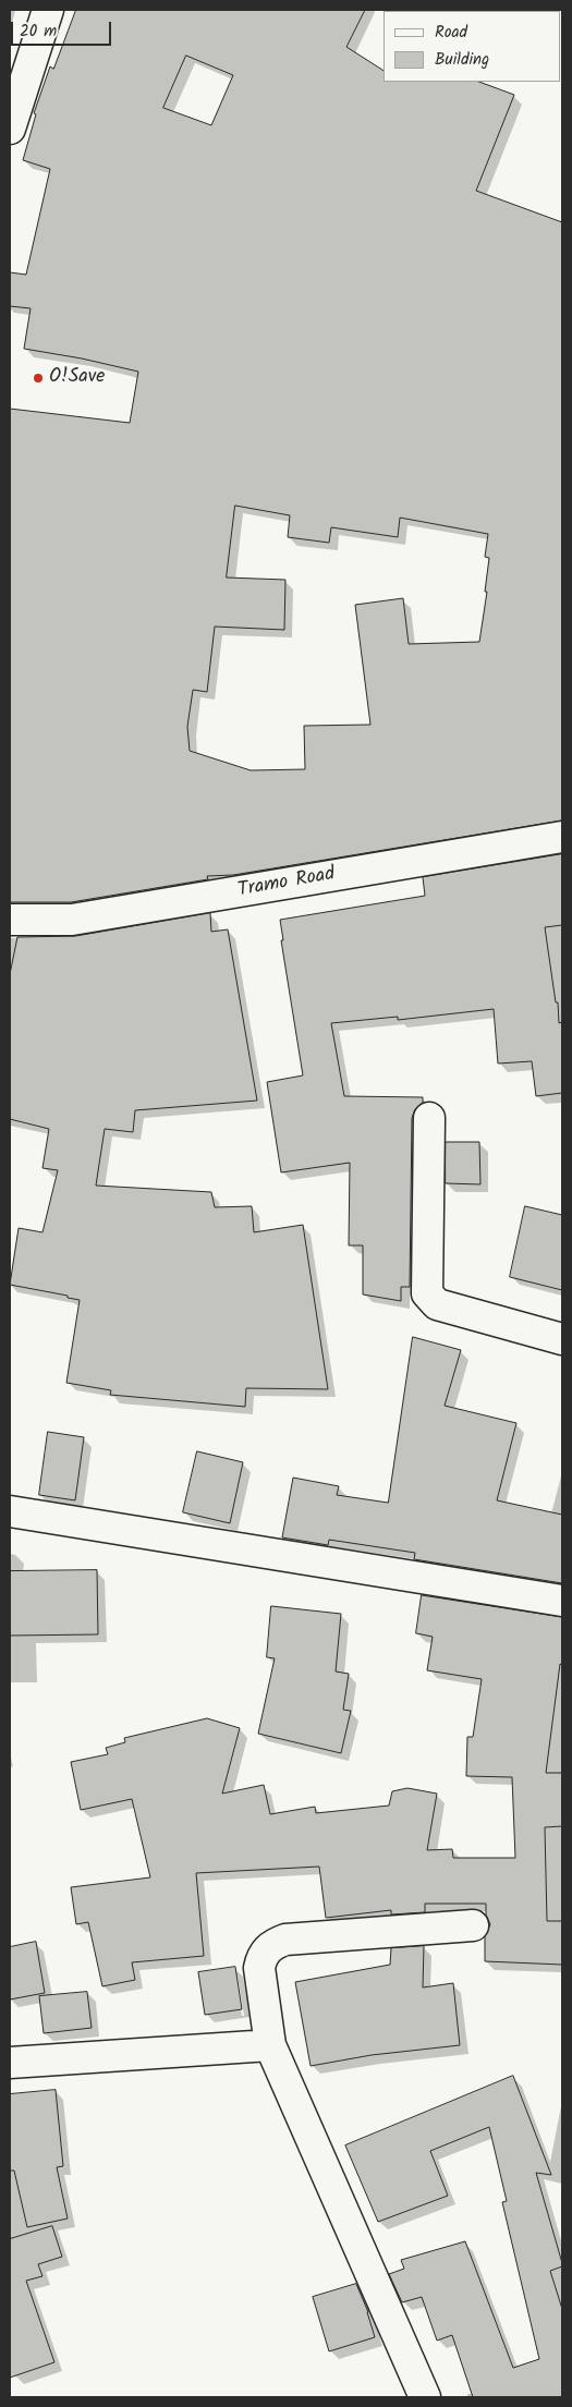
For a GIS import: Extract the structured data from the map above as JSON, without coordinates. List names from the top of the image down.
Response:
{
  "streets": {
    "street": ["Tramo Road"]
  },
  "places": ["O!Save"],
  "legend": ["Road", "Building"],
  "scale_bar": "20 m"
}
